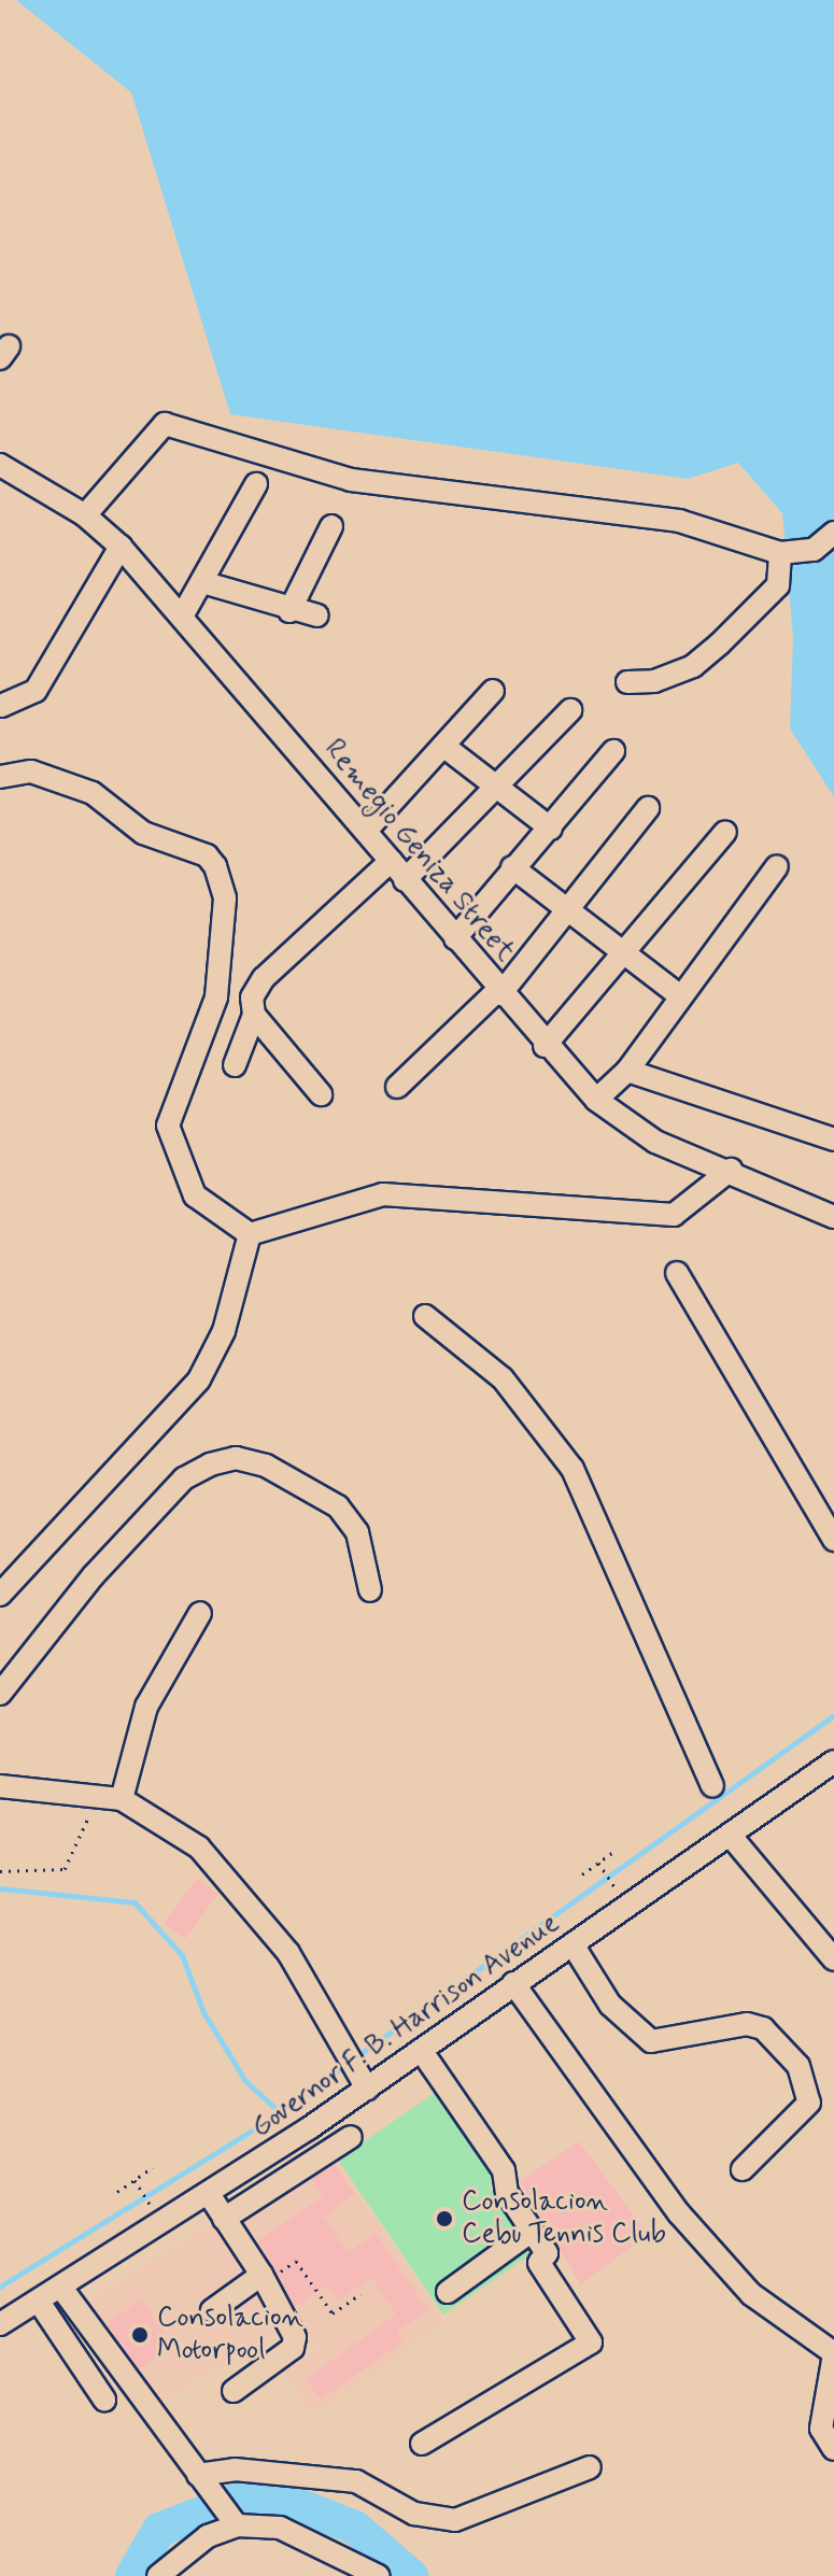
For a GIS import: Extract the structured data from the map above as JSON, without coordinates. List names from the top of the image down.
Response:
{
  "streets": {
    "street": ["Remegio Geniza Street", "Governor F. B. Harrison Avenue"]
  },
  "places": ["Consolacion Cebu Tennis Club", "Consolacion Motorpool"]
}
